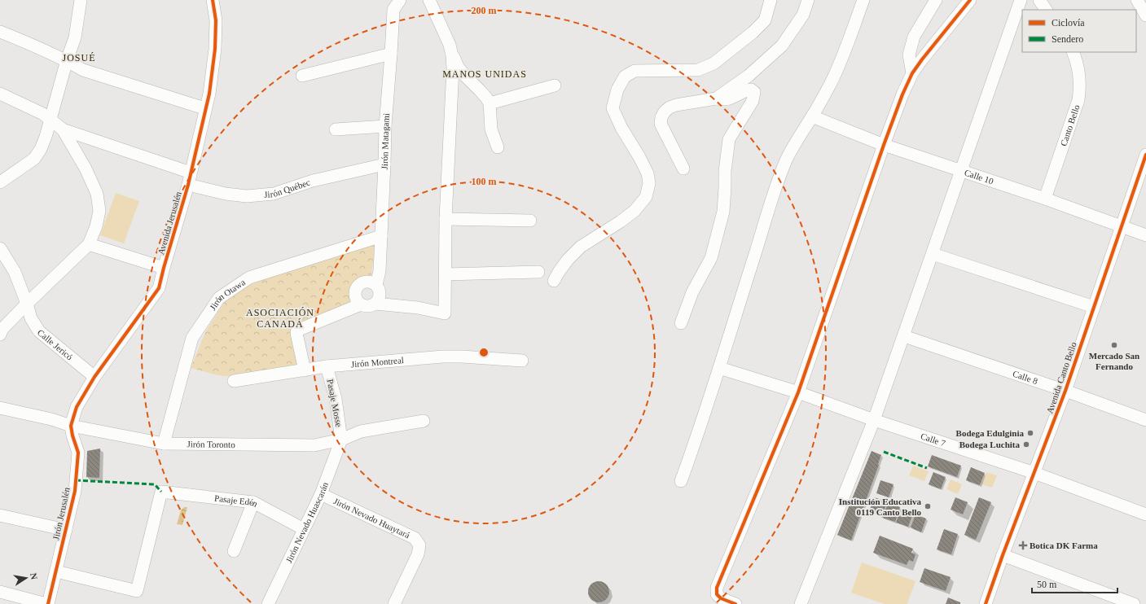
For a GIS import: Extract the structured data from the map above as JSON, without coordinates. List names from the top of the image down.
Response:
{
  "streets": {
    "street": [
      "Canto Bello",
      "Jirón Matagami",
      "Calle 10",
      "Jirón Québec",
      "Avenida Jerusalén",
      "Jirón Otawa",
      "Calle Jericó",
      "Jirón Montreal",
      "Calle 8",
      "Avenida Canto Bello",
      "Pasaje Mosse",
      "Calle 7",
      "Jirón Toronto",
      "Pasaje Edén",
      "Jirón Jerusalén",
      "Jirón Nevado Huaytará",
      "Jirón Nevado Huascarán"
    ]
  },
  "crossings": [
    ["Canto Bello", "Calle 10"],
    ["Jirón Matagami", "Jirón Québec"],
    ["Jirón Matagami", "Jirón Otawa"],
    ["Calle 10", "Avenida Canto Bello"],
    ["Jirón Québec", "Avenida Jerusalén"],
    ["Avenida Jerusalén", "Calle Jericó"],
    ["Avenida Jerusalén", "Jirón Toronto"],
    ["Avenida Jerusalén", "Jirón Jerusalén"],
    ["Jirón Otawa", "Jirón Toronto"],
    ["Jirón Montreal", "Pasaje Mosse"],
    ["Calle 8", "Avenida Canto Bello"],
    ["Avenida Canto Bello", "Calle 7"],
    ["Pasaje Mosse", "Jirón Toronto"],
    ["Pasaje Mosse", "Jirón Nevado Huascarán"],
    ["Jirón Toronto", "Jirón Jerusalén"],
    ["Jirón Toronto", "Jirón Nevado Huascarán"],
    ["Pasaje Edén", "Jirón Jerusalén"],
    ["Pasaje Edén", "Jirón Nevado Huascarán"],
    ["Jirón Nevado Huaytará", "Jirón Nevado Huascarán"]
  ],
  "districts": ["JOSUÉ", "MANOS UNIDAS", "ASOCIACIÓN CANADÁ"],
  "places": {
    "other": [
      "Mercado San Fernando",
      "Bodega Edulginia",
      "Bodega Luchita",
      "Institución Educativa 0119 Canto Bello"
    ],
    "health": ["Botica DK Farma"]
  },
  "legend": ["Ciclovía", "Sendero"],
  "scale_bar": "50 m",
  "north": "right",
  "rings": ["200 m", "100 m"]
}
